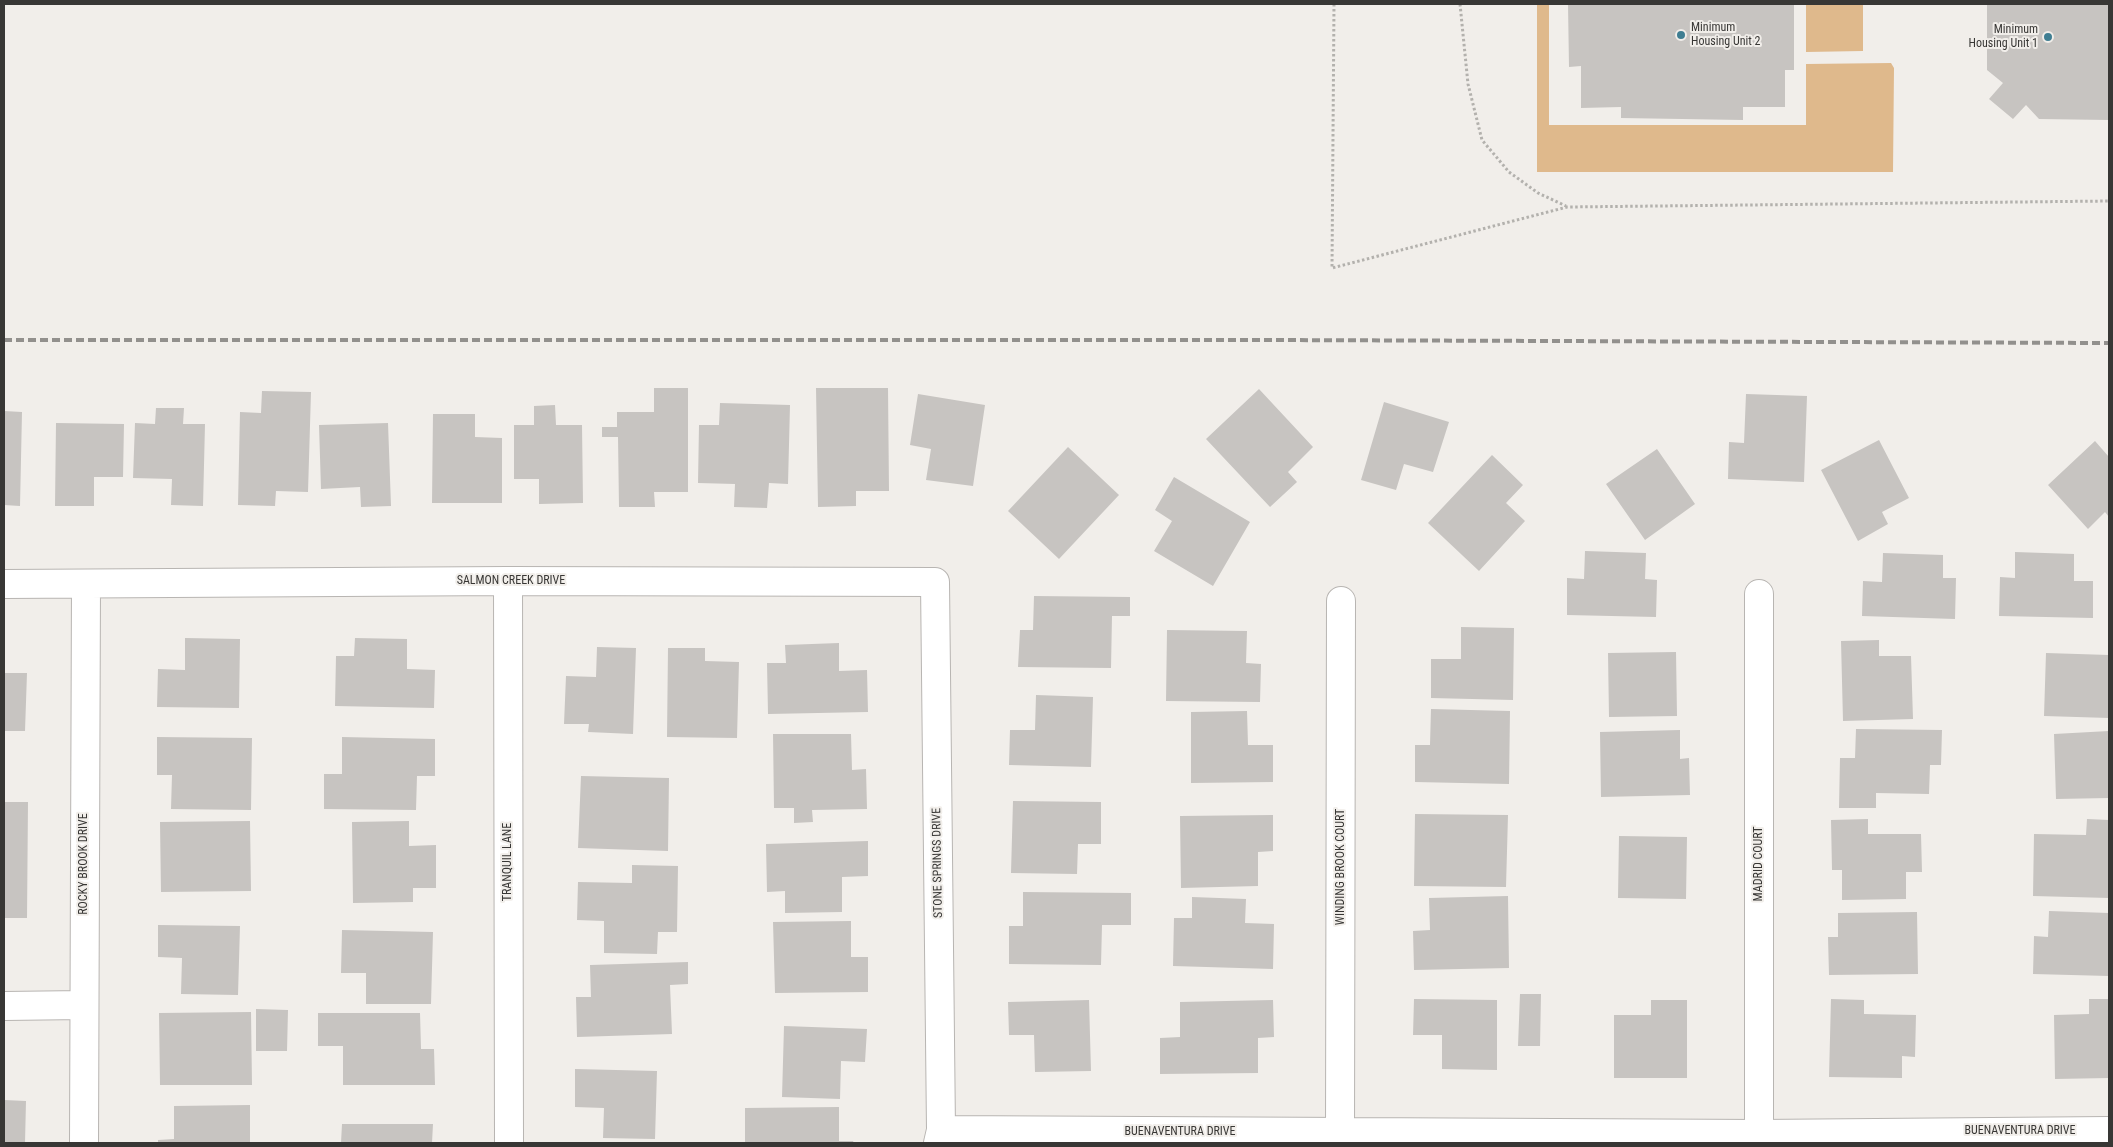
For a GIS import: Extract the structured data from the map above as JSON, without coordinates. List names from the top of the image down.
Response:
{
  "streets": {
    "street": [
      "SALMON CREEK DRIVE",
      "TRANQUIL LANE",
      "STONE SPRINGS DRIVE",
      "ROCKY BROOK DRIVE",
      "MADRID COURT",
      "WINDING BROOK COURT",
      "BUENAVENTURA DRIVE"
    ]
  },
  "crossings": [
    ["SALMON CREEK DRIVE", "TRANQUIL LANE"],
    ["SALMON CREEK DRIVE", "STONE SPRINGS DRIVE"],
    ["SALMON CREEK DRIVE", "ROCKY BROOK DRIVE"],
    ["STONE SPRINGS DRIVE", "BUENAVENTURA DRIVE"],
    ["MADRID COURT", "BUENAVENTURA DRIVE"],
    ["WINDING BROOK COURT", "BUENAVENTURA DRIVE"]
  ],
  "places": ["Minimum Housing Unit 2", "Minimum Housing Unit 1"]
}
